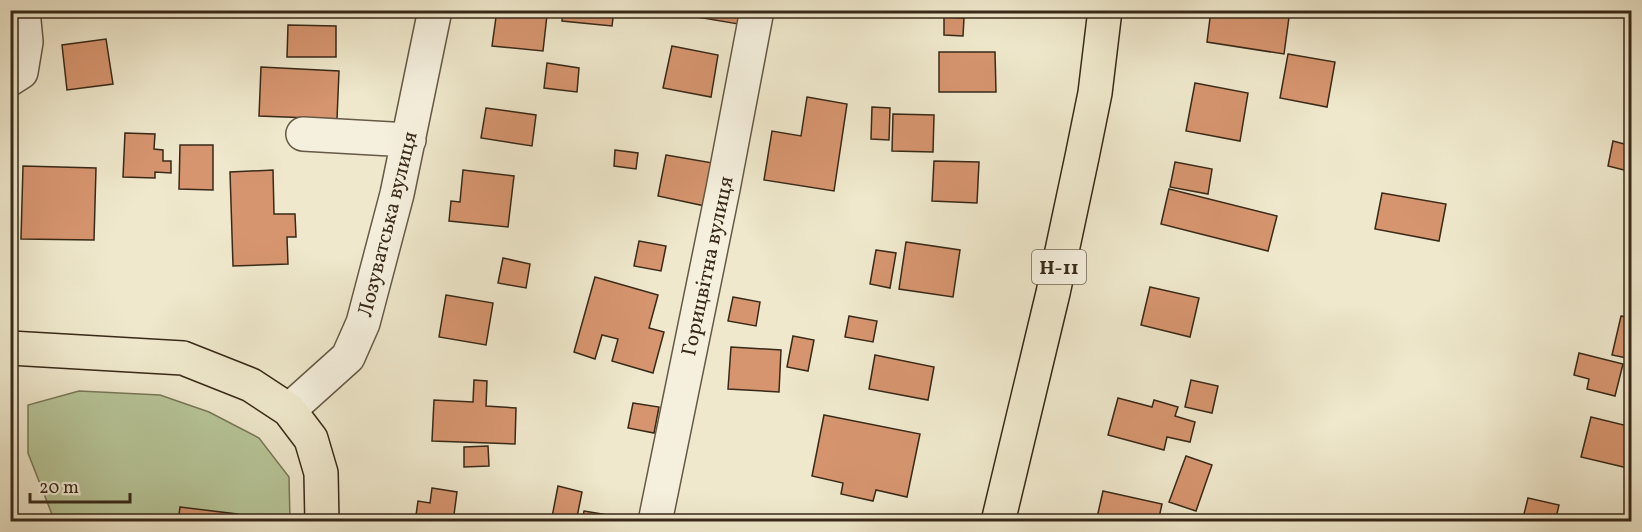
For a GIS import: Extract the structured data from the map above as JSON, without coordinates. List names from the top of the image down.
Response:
{
  "streets": {
    "main road": ["Н-11"],
    "street": ["Лозуватська вулиця", "Горицвітна вулиця"]
  },
  "scale_bar": "20 m"
}
